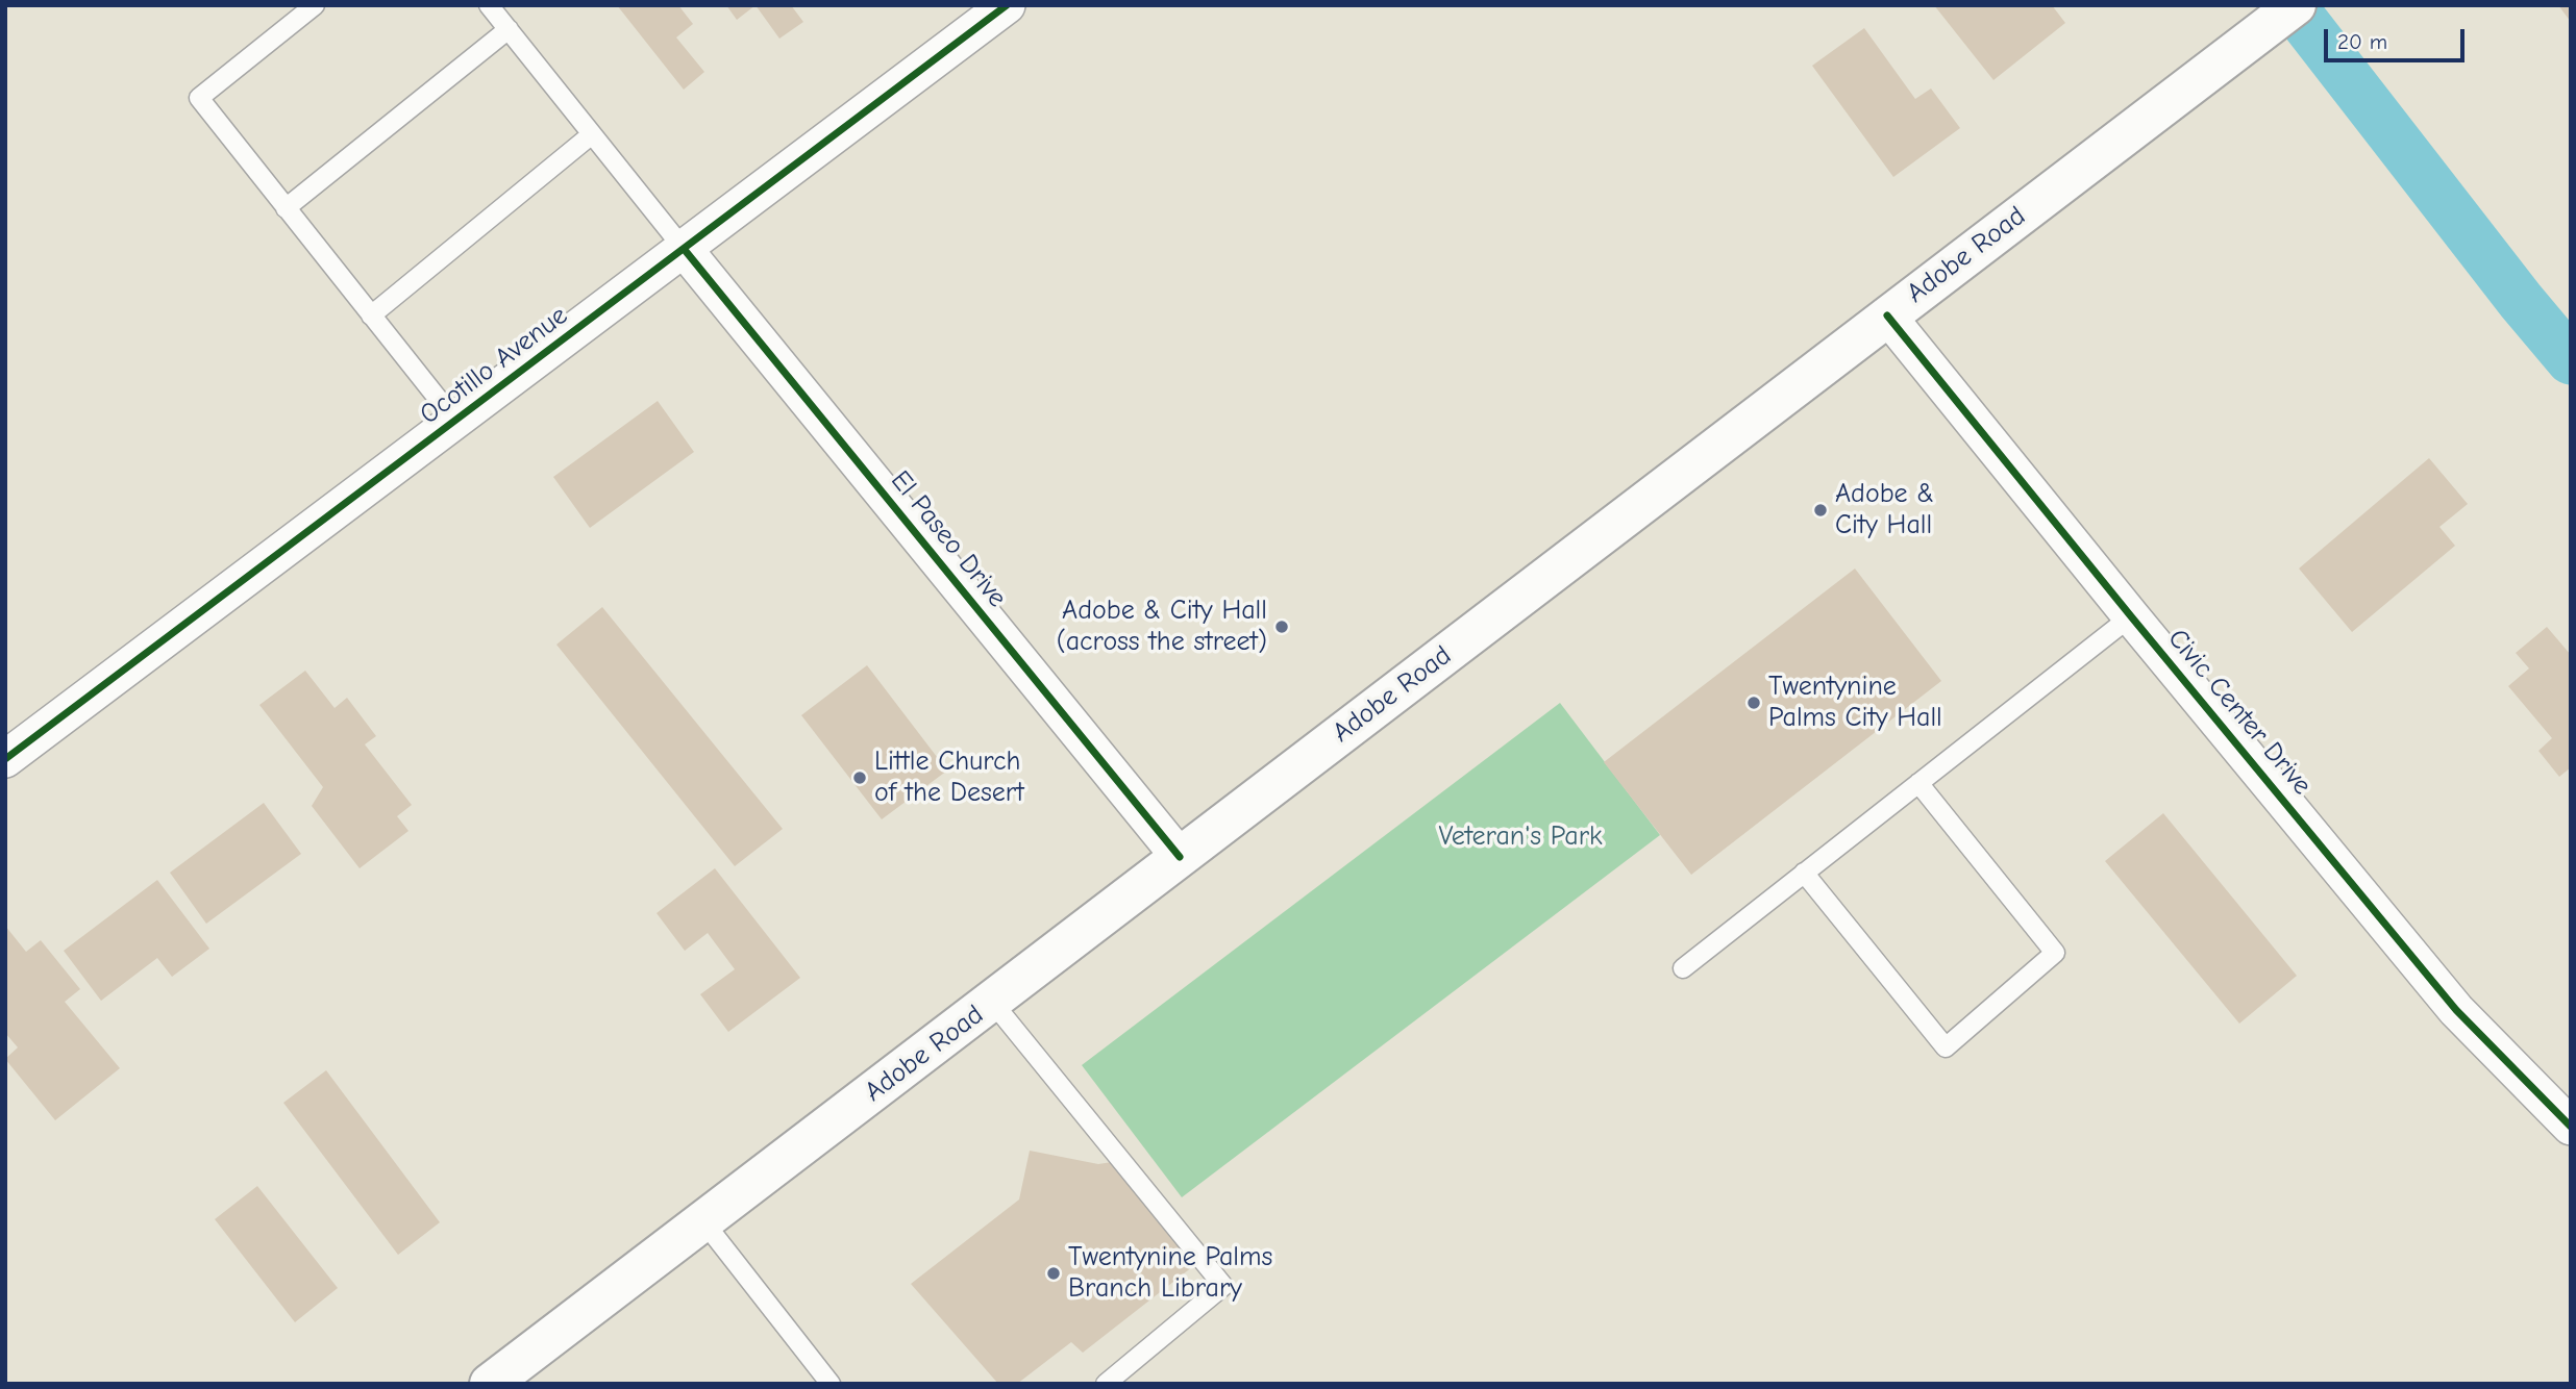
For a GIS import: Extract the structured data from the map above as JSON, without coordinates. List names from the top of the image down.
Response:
{
  "streets": {
    "main road": ["Adobe Road"],
    "street": ["Ocotillo Avenue", "El Paseo Drive", "Civic Center Drive"]
  },
  "crossings": [
    ["Adobe Road", "El Paseo Drive"],
    ["Adobe Road", "Civic Center Drive"],
    ["Ocotillo Avenue", "El Paseo Drive"]
  ],
  "parks": ["Veteran's Park"],
  "places": [
    "Adobe & City Hall",
    "Adobe & City Hall (across the street)",
    "Twentynine Palms City Hall",
    "Little Church of the Desert",
    "Twentynine Palms Branch Library"
  ],
  "scale_bar": "20 m"
}
